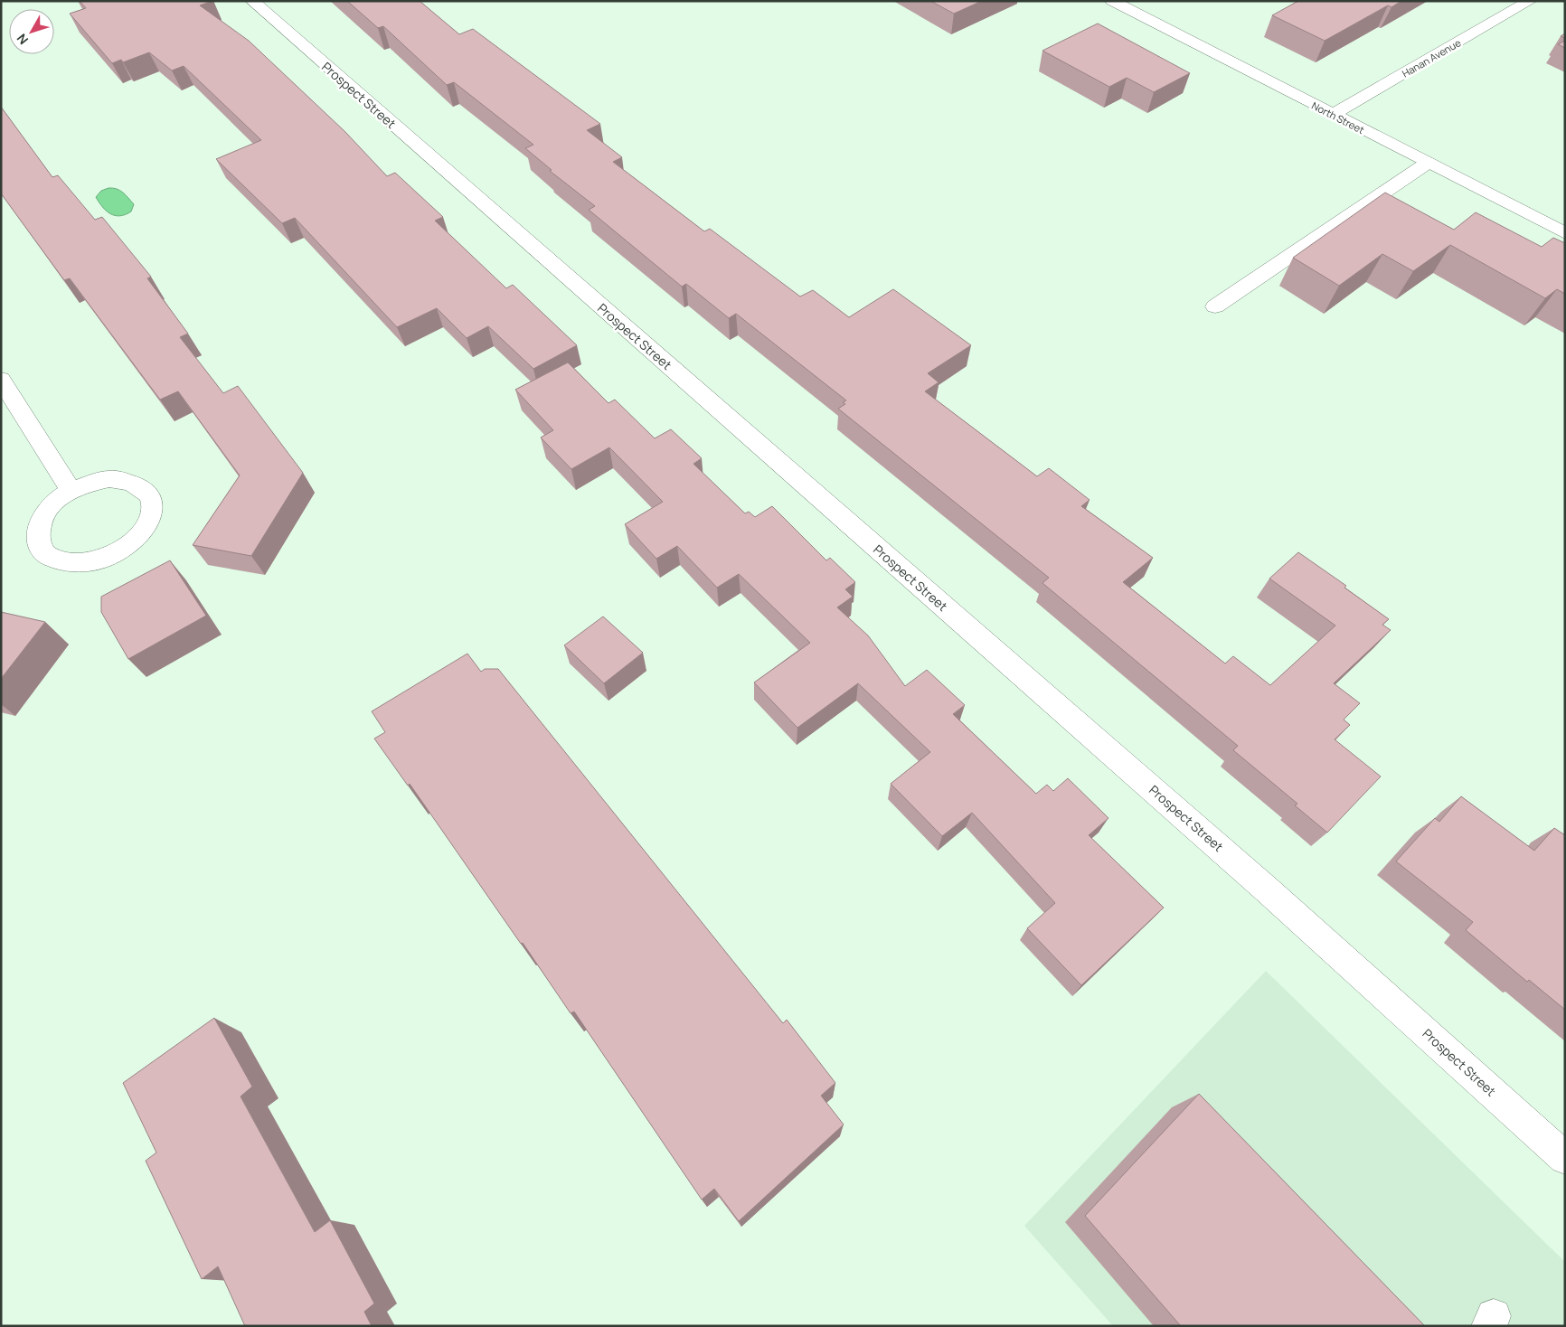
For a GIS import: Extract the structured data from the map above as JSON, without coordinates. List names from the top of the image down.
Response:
{
  "streets": {
    "street": ["Hanan Avenue", "Prospect Street", "North Street"]
  },
  "crossings": [
    ["Hanan Avenue", "North Street"]
  ],
  "north": "bottom left"
}
